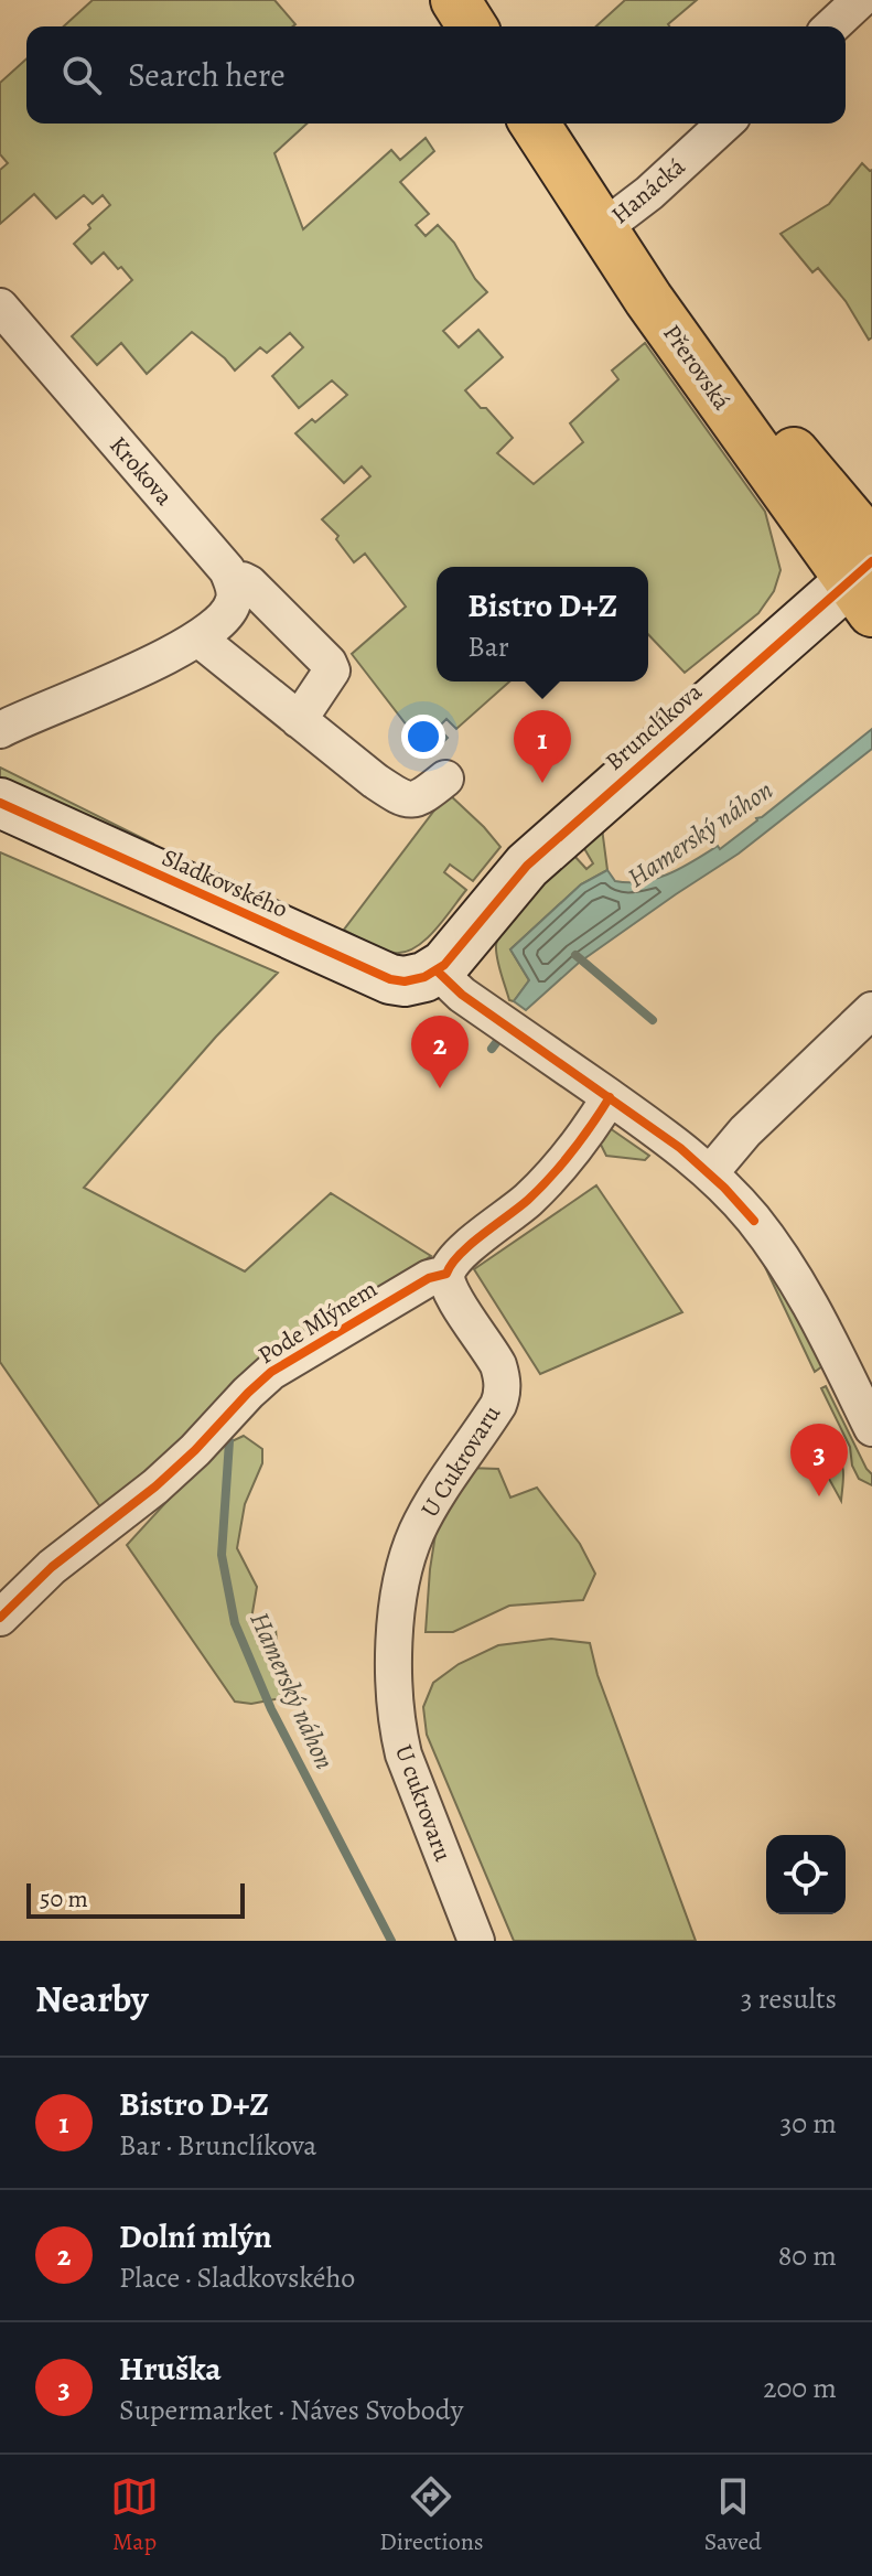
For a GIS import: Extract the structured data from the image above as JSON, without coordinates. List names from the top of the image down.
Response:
{
  "streets": {
    "main road": ["Přerovská"],
    "street": [
      "Hanácká",
      "Krokova",
      "Brunclíkova",
      "Sladkovského",
      "Pode Mlýnem",
      "U Cukrovaru",
      "U cukrovaru"
    ]
  },
  "crossings": [
    ["Hanácká", "Přerovská"],
    ["Přerovská", "Brunclíkova"],
    ["Brunclíkova", "Sladkovského"],
    ["Pode Mlýnem", "U Cukrovaru"],
    ["U Cukrovaru", "U cukrovaru"]
  ],
  "water": ["Hamerský náhon"],
  "scale_bar": "50 m",
  "page": {
    "search": "Search here",
    "popup": ["Bistro D+Z", "Bar"],
    "pins": ["1", "2", "3"],
    "scale": "50 m",
    "heading": ["Nearby", "3 results"],
    "list": [
      {
        "mark": "1",
        "name": "Bistro D+Z",
        "note": "Bar · Brunclíkova",
        "value": "30 m"
      },
      {
        "mark": "2",
        "name": "Dolní mlýn",
        "note": "Place · Sladkovského",
        "value": "80 m"
      },
      {
        "mark": "3",
        "name": "Hruška",
        "note": "Supermarket · Náves Svobody",
        "value": "200 m"
      }
    ],
    "nav": ["Map", "Directions", "Saved"]
  }
}
